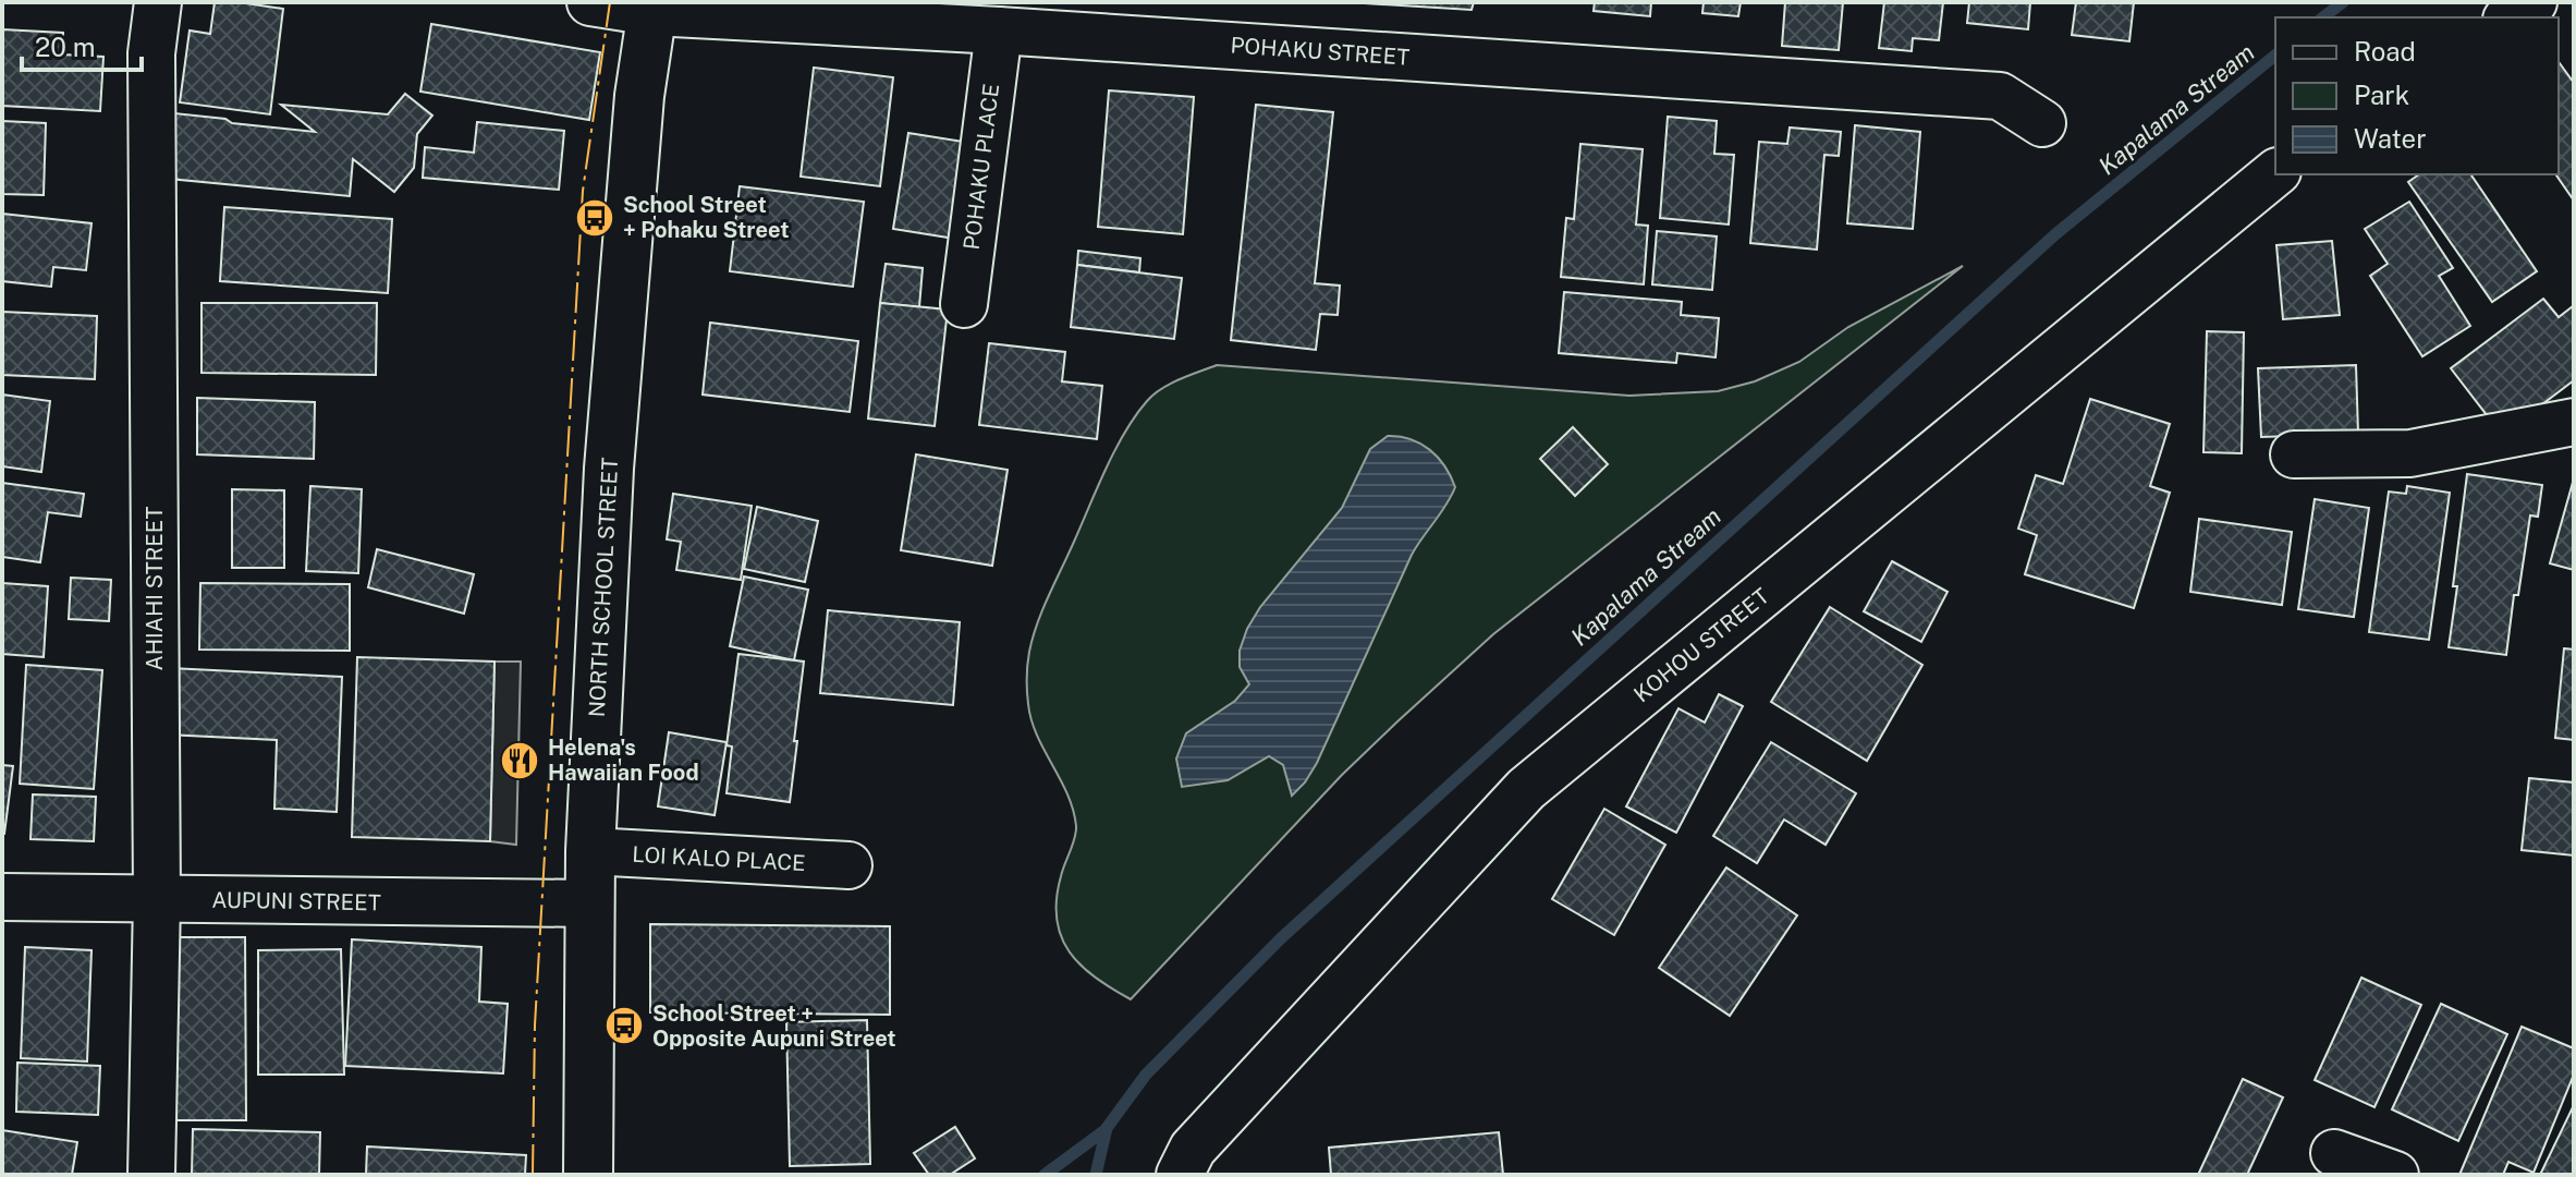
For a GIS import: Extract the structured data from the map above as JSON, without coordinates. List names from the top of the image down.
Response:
{
  "streets": {
    "main road": ["NORTH SCHOOL STREET"],
    "street": [
      "POHAKU STREET",
      "POHAKU PLACE",
      "AHIAHI STREET",
      "KOHOU STREET",
      "LOI KALO PLACE",
      "AUPUNI STREET"
    ]
  },
  "crossings": [
    ["POHAKU STREET", "POHAKU PLACE"],
    ["POHAKU STREET", "NORTH SCHOOL STREET"],
    ["NORTH SCHOOL STREET", "LOI KALO PLACE"],
    ["NORTH SCHOOL STREET", "AUPUNI STREET"],
    ["AHIAHI STREET", "AUPUNI STREET"]
  ],
  "water": ["Kapalama Stream"],
  "places": {
    "bus stop": ["School Street + Pohaku Street", "School Street + Opposite Aupuni Street"],
    "restaurant": ["Helena's Hawaiian Food"]
  },
  "legend": ["Road", "Park", "Water"],
  "scale_bar": "20 m"
}
